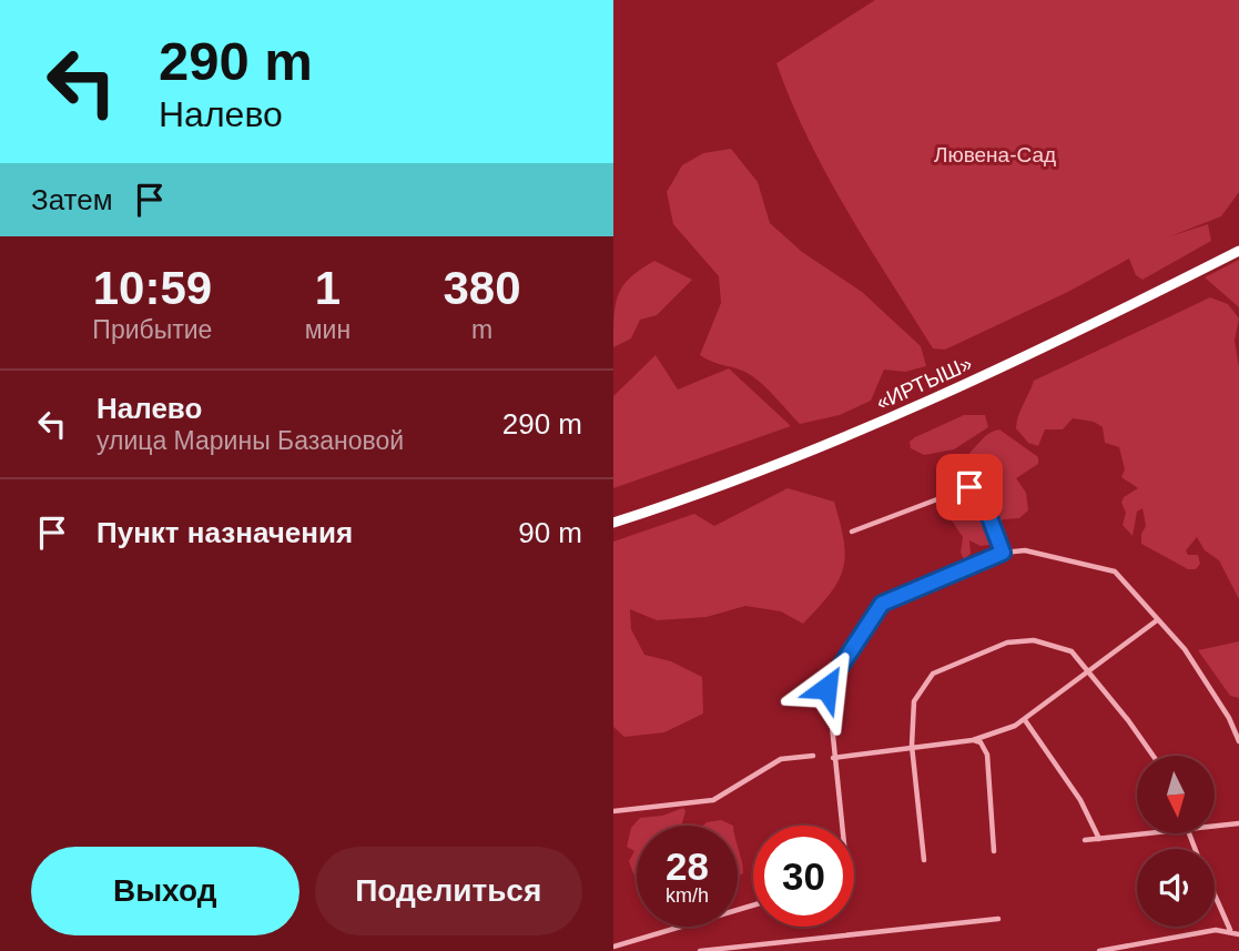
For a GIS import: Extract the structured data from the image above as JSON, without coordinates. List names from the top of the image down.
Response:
{
  "streets": {
    "highway": ["«ИРТЫШ»"]
  },
  "parks": ["Лювена-Сад"],
  "north": "bottom",
  "page": {
    "turn": ["290 m", "Налево"],
    "then": "Затем",
    "eta": [
      "10:59",
      "Прибытие",
      "1",
      "мин",
      "380",
      "m"
    ],
    "list": [
      {
        "name": "Налево",
        "note": "улица Марины Базановой",
        "value": "290 m"
      },
      {
        "name": "Пункт назначения",
        "value": "90 m"
      }
    ],
    "speed": "28 km/h",
    "limit": "30",
    "buttons": ["Выход", "Поделиться"]
  }
}
